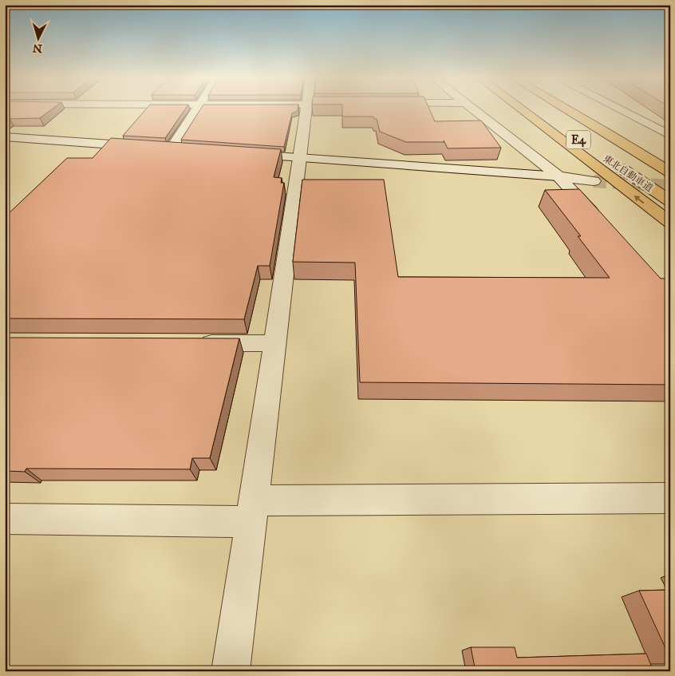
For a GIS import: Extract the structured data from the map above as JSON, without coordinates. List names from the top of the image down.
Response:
{
  "streets": {
    "highway": ["E4", "東北自動車道"]
  },
  "north": "bottom"
}
